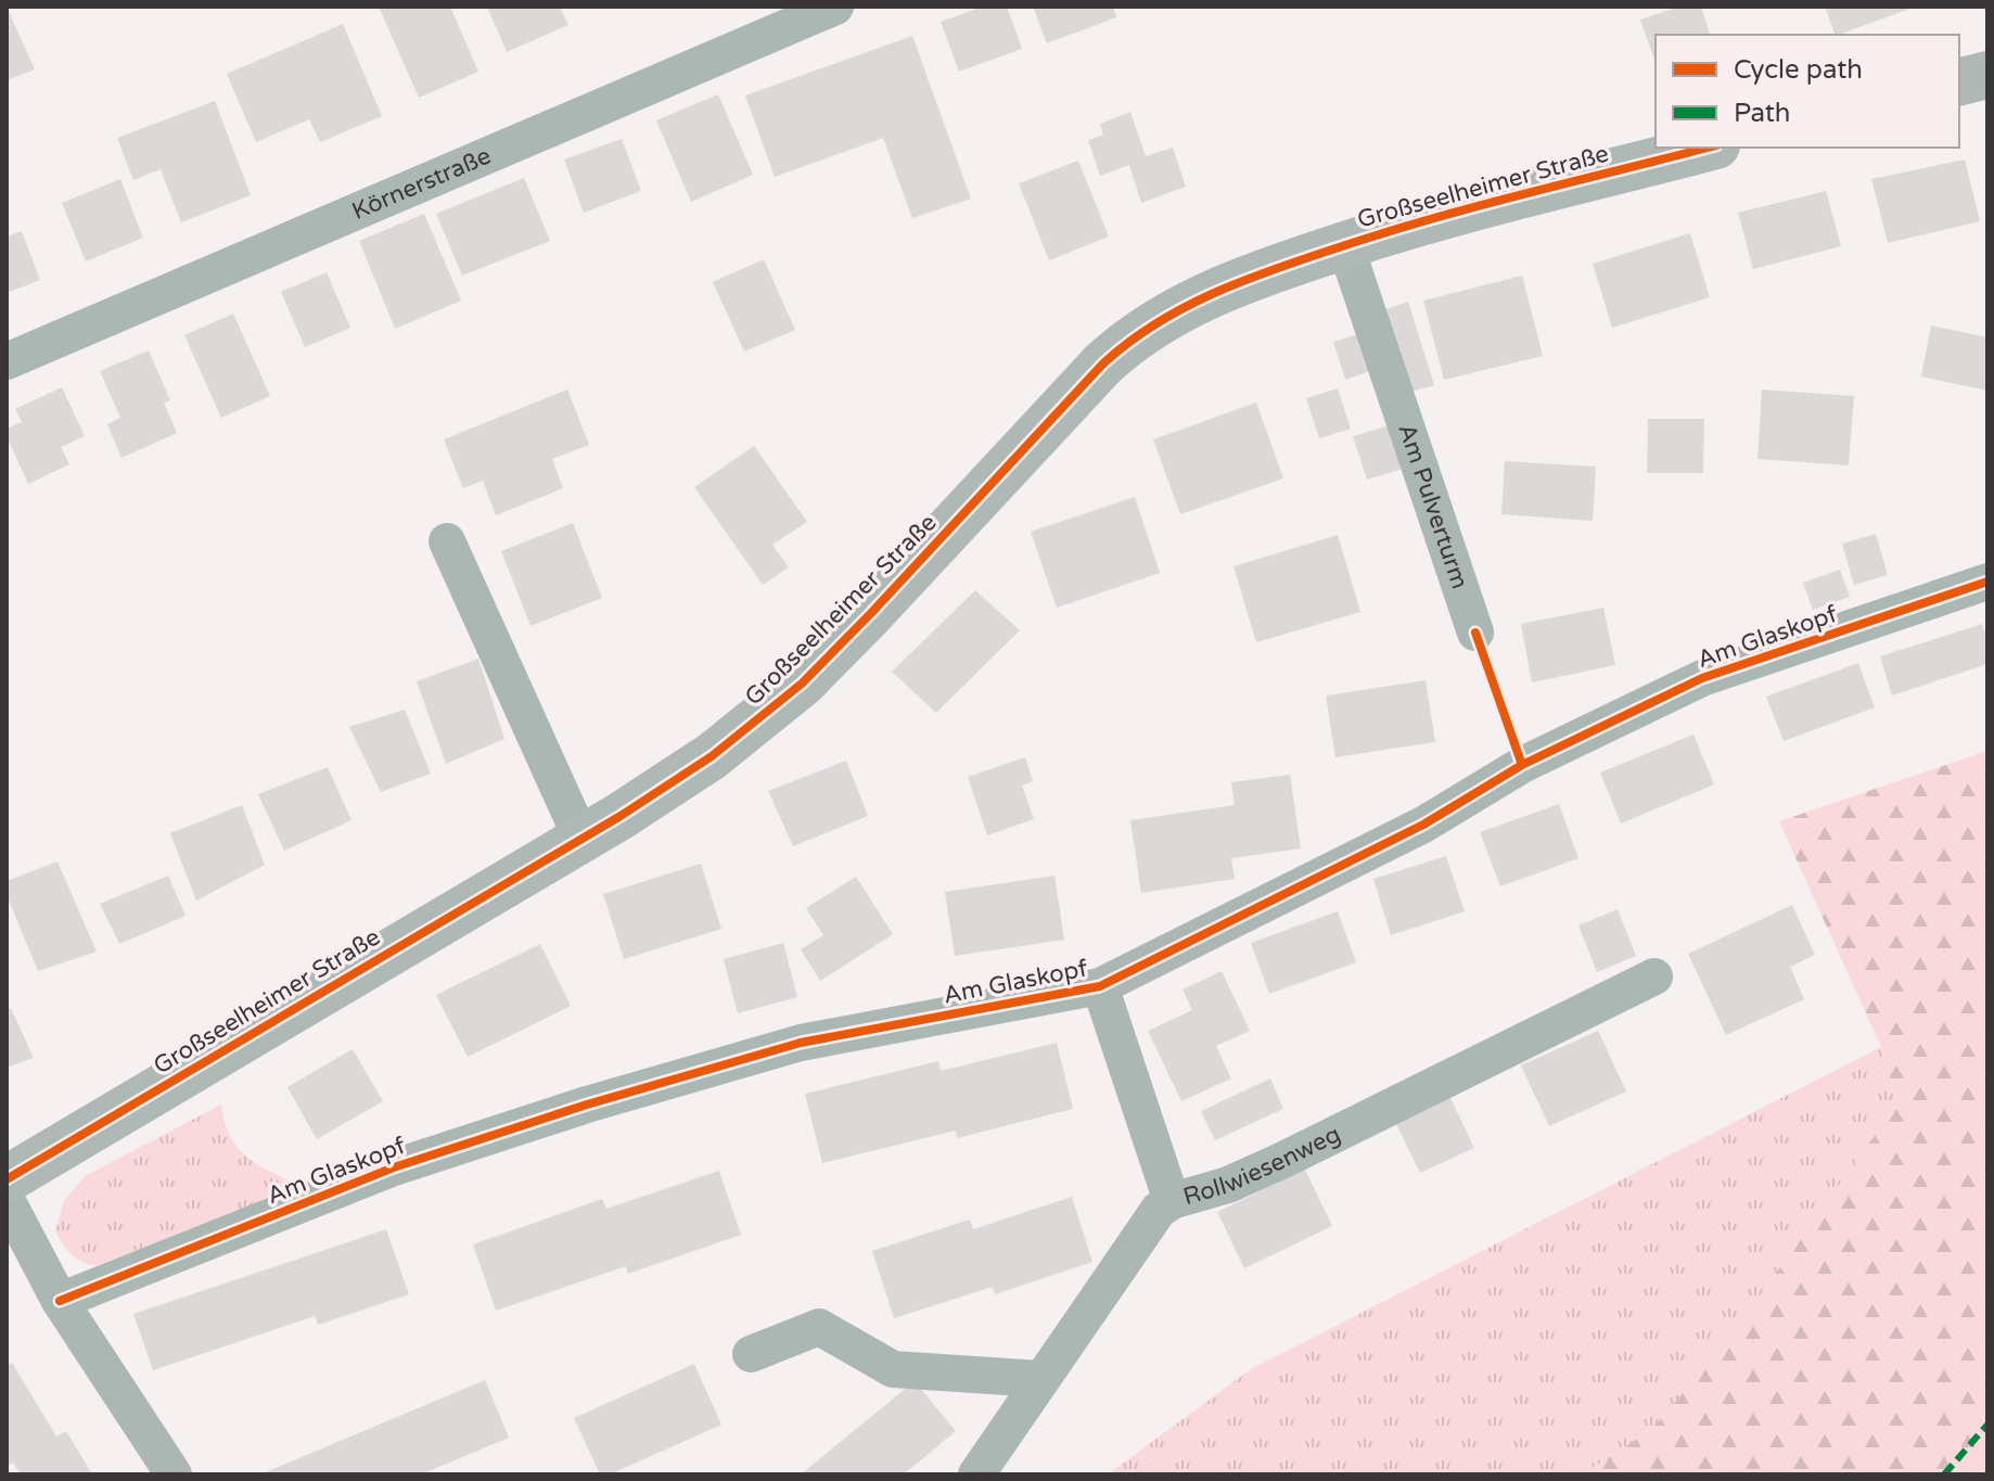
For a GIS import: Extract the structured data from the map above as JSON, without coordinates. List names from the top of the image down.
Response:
{
  "streets": {
    "main road": ["Großseelheimer Straße"],
    "street": [
      "Körnerstraße",
      "Am Pulverturm",
      "Am Glaskopf",
      "Rollwiesenweg"
    ]
  },
  "crossings": [
    ["Großseelheimer Straße", "Am Pulverturm"]
  ],
  "legend": ["Cycle path", "Path"]
}
